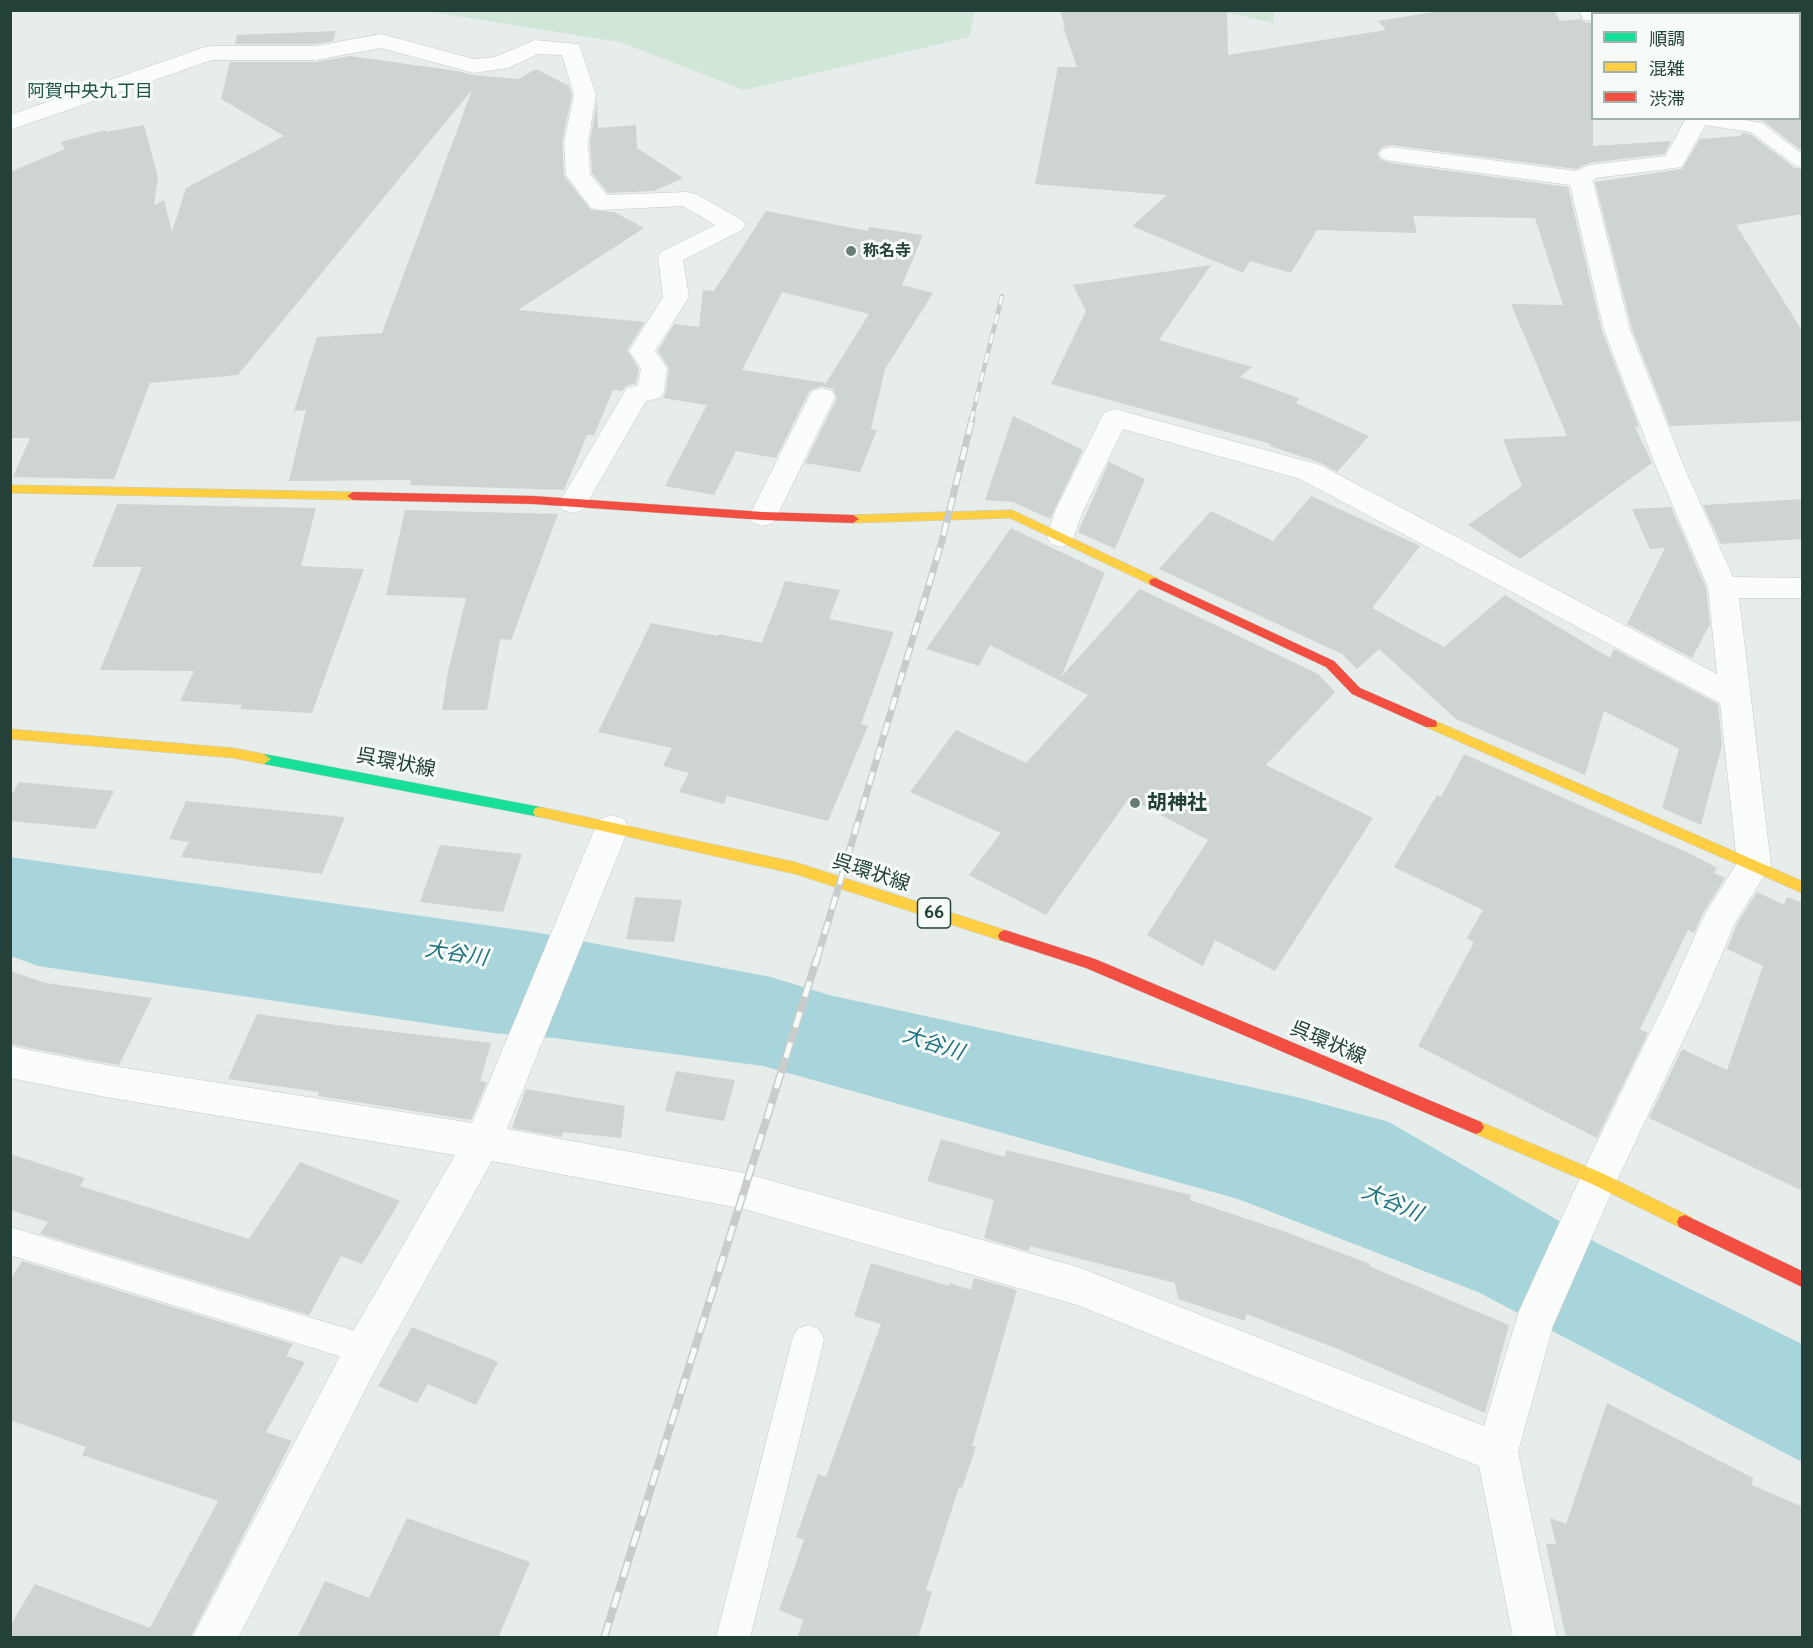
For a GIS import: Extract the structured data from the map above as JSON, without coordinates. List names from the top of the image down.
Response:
{
  "streets": {
    "street": ["呉環状線", "66"]
  },
  "districts": ["阿賀中央九丁目"],
  "water": ["大谷川"],
  "places": ["称名寺", "胡神社"],
  "legend": ["順調", "混雑", "渋滞"]
}
